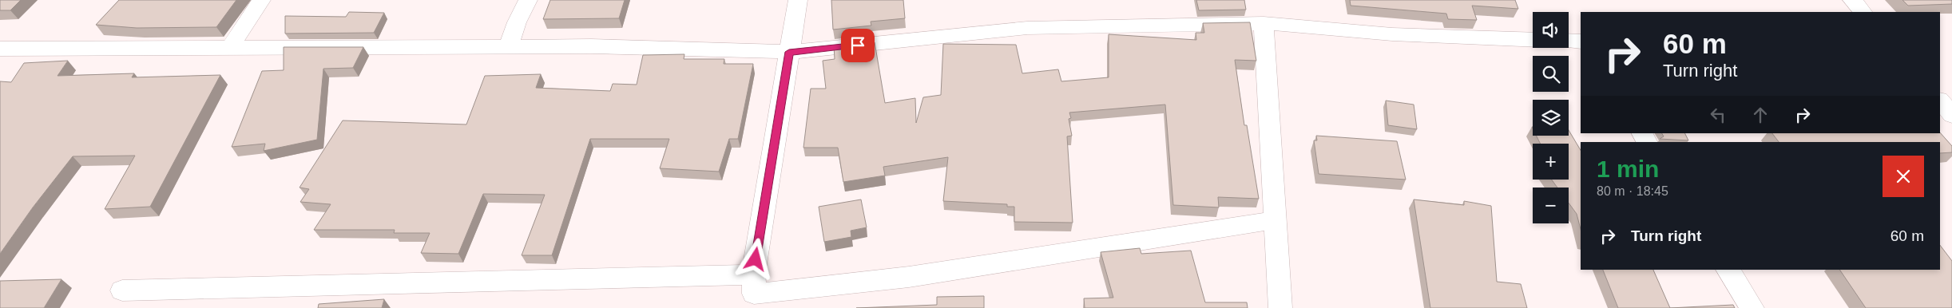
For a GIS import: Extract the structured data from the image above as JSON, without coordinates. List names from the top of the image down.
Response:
{
  "page": {
    "map_buttons": ["+", "−"],
    "turn": ["60 m", "Turn right"],
    "heading": ["1 min", "80 m · 18:45"],
    "list": [
      {
        "name": "Turn right",
        "value": "60 m"
      }
    ]
  }
}
